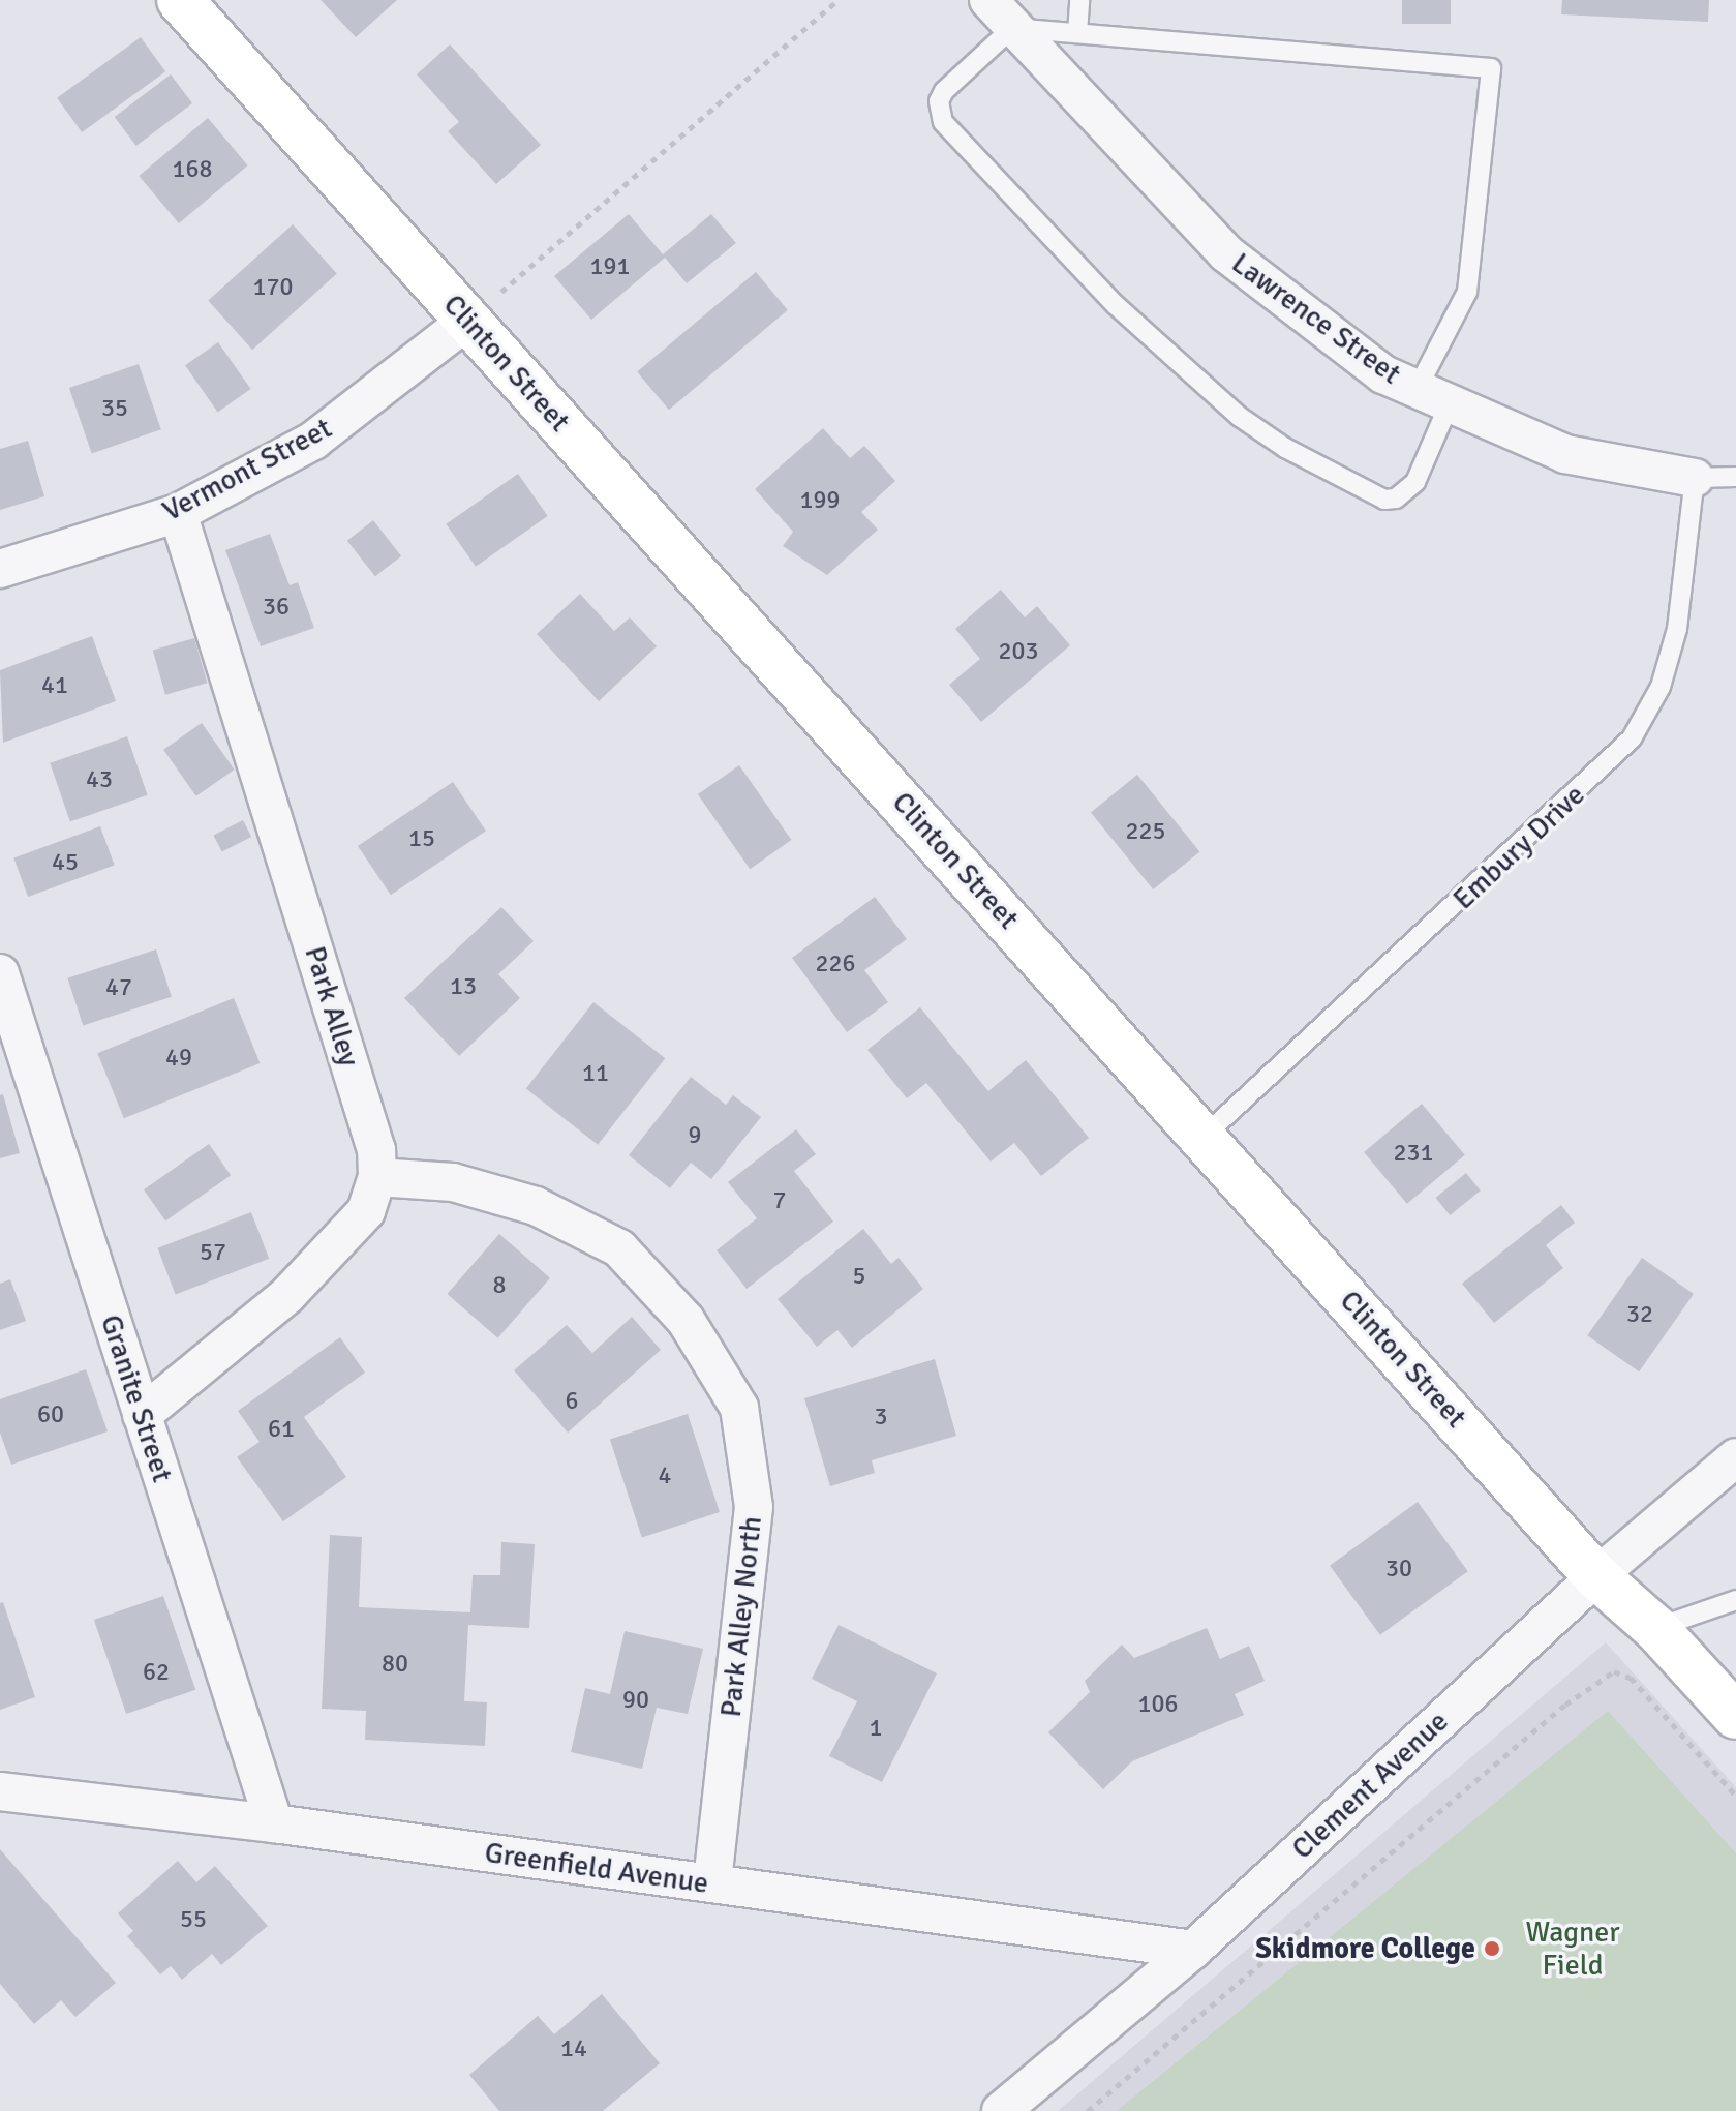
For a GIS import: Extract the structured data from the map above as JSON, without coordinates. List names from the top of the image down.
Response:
{
  "streets": {
    "street": [
      "Lawrence Street",
      "Clinton Street",
      "Vermont Street",
      "Park Alley",
      "Granite Street",
      "Park Alley North",
      "Clement Avenue",
      "Greenfield Avenue"
    ],
    "lane": ["Embury Drive"]
  },
  "crossings": [
    ["Lawrence Street", "Embury Drive"],
    ["Clinton Street", "Vermont Street"],
    ["Clinton Street", "Embury Drive"],
    ["Clinton Street", "Clement Avenue"],
    ["Vermont Street", "Park Alley"],
    ["Park Alley", "Granite Street"],
    ["Park Alley", "Park Alley North"],
    ["Granite Street", "Greenfield Avenue"],
    ["Park Alley North", "Greenfield Avenue"],
    ["Clement Avenue", "Greenfield Avenue"]
  ],
  "parks": ["Wagner Field"],
  "places": ["Skidmore College"],
  "house_numbers": [
    "168",
    "191",
    "170",
    "35",
    "199",
    "36",
    "203",
    "41",
    "43",
    "225",
    "15",
    "45",
    "226",
    "13",
    "47",
    "49",
    "11",
    "9",
    "231",
    "7",
    "57",
    "5",
    "8",
    "32",
    "6",
    "60",
    "3",
    "61",
    "4",
    "30",
    "80",
    "62",
    "90",
    "106",
    "1",
    "55",
    "14"
  ]
}
